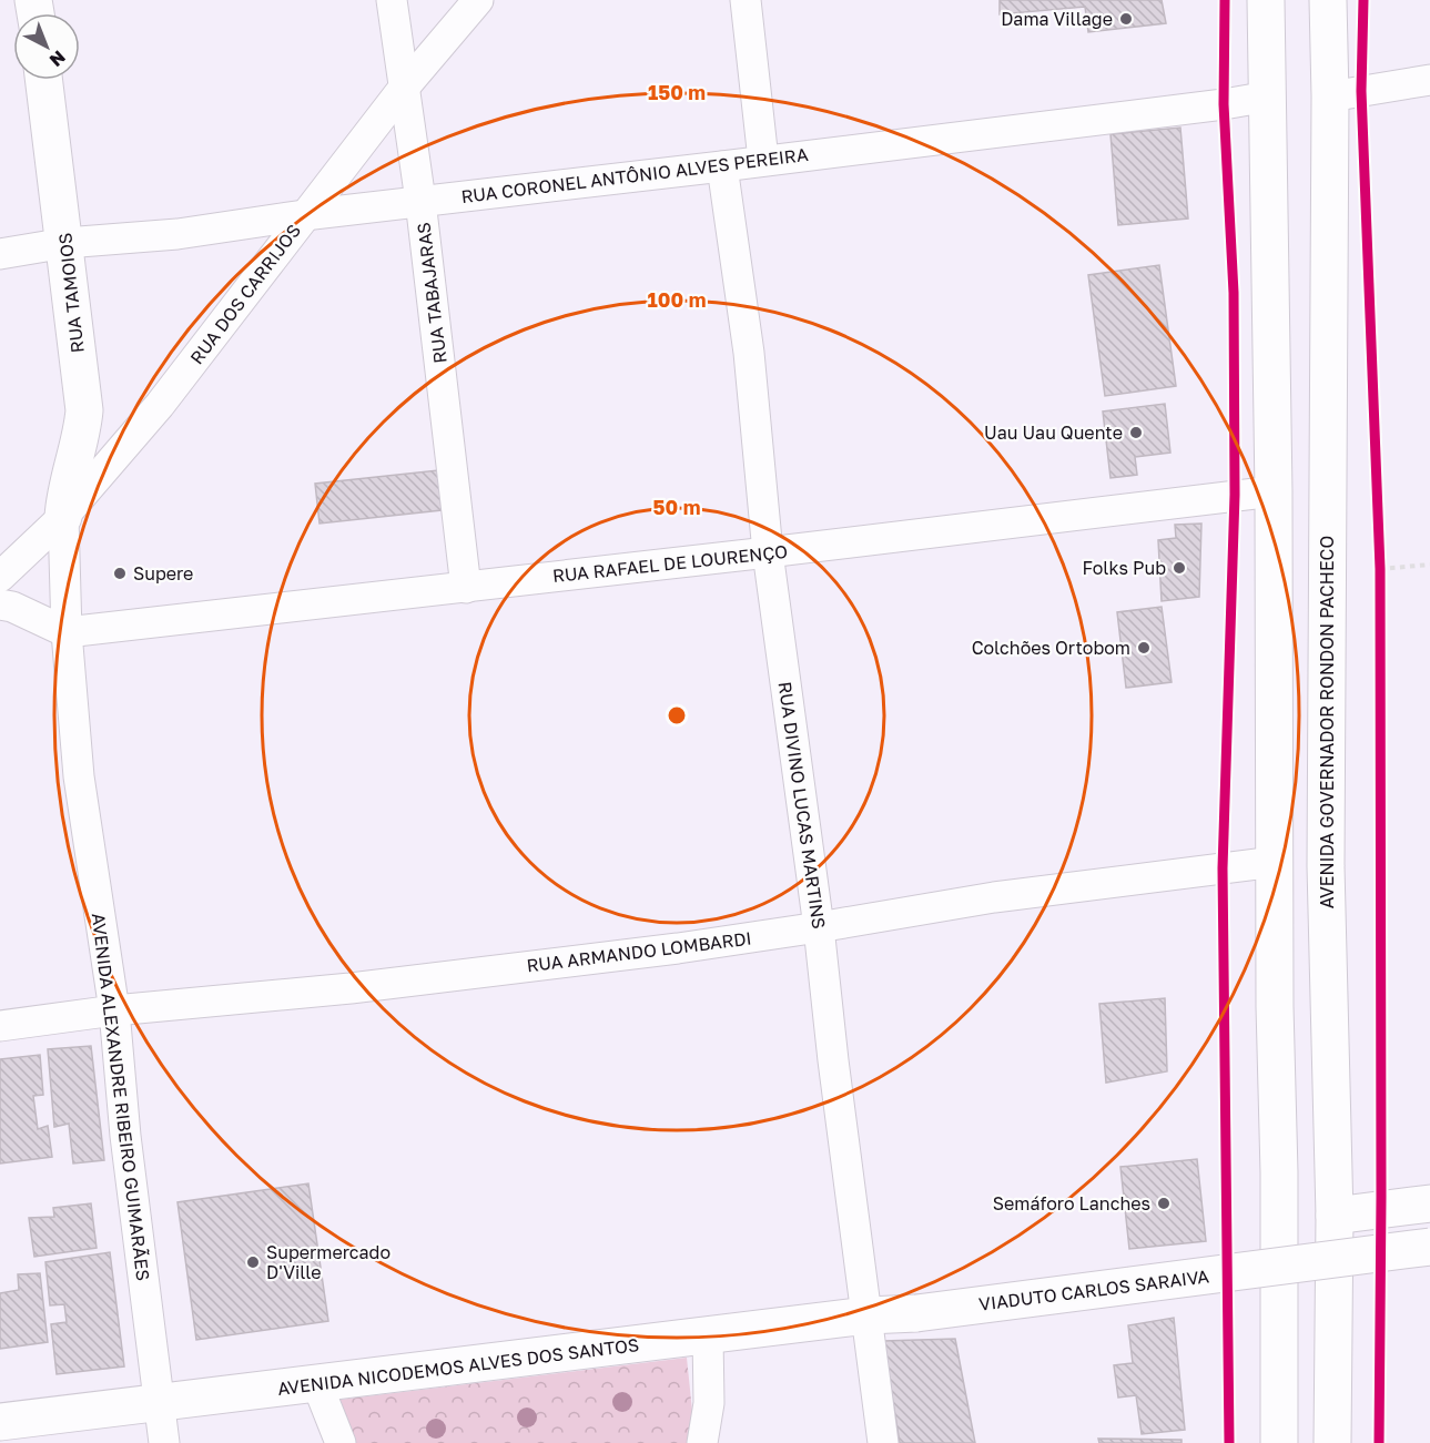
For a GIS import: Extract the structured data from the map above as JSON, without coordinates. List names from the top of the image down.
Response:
{
  "streets": {
    "main road": [
      "RUA TAMOIOS",
      "AVENIDA GOVERNADOR RONDON PACHECO",
      "VIADUTO CARLOS SARAIVA",
      "AVENIDA NICODEMOS ALVES DOS SANTOS"
    ],
    "street": [
      "RUA CORONEL ANTÔNIO ALVES PEREIRA",
      "RUA TABAJARAS",
      "RUA DOS CARRIJOS",
      "RUA RAFAEL DE LOURENÇO",
      "RUA DIVINO LUCAS MARTINS",
      "RUA ARMANDO LOMBARDI",
      "AVENIDA ALEXANDRE RIBEIRO GUIMARÃES"
    ]
  },
  "crossings": [
    ["RUA CORONEL ANTÔNIO ALVES PEREIRA", "RUA TAMOIOS"],
    ["RUA CORONEL ANTÔNIO ALVES PEREIRA", "RUA TABAJARAS"],
    ["RUA CORONEL ANTÔNIO ALVES PEREIRA", "RUA DOS CARRIJOS"],
    ["RUA CORONEL ANTÔNIO ALVES PEREIRA", "RUA DIVINO LUCAS MARTINS"],
    ["RUA TAMOIOS", "RUA DOS CARRIJOS"],
    ["RUA TAMOIOS", "AVENIDA ALEXANDRE RIBEIRO GUIMARÃES"],
    ["RUA TABAJARAS", "RUA DOS CARRIJOS"],
    ["RUA TABAJARAS", "RUA RAFAEL DE LOURENÇO"],
    ["RUA DOS CARRIJOS", "AVENIDA ALEXANDRE RIBEIRO GUIMARÃES"],
    ["RUA RAFAEL DE LOURENÇO", "RUA DIVINO LUCAS MARTINS"],
    ["RUA RAFAEL DE LOURENÇO", "AVENIDA ALEXANDRE RIBEIRO GUIMARÃES"],
    ["RUA DIVINO LUCAS MARTINS", "RUA ARMANDO LOMBARDI"],
    ["RUA DIVINO LUCAS MARTINS", "AVENIDA NICODEMOS ALVES DOS SANTOS"],
    ["RUA ARMANDO LOMBARDI", "AVENIDA ALEXANDRE RIBEIRO GUIMARÃES"],
    ["AVENIDA ALEXANDRE RIBEIRO GUIMARÃES", "AVENIDA NICODEMOS ALVES DOS SANTOS"],
    ["VIADUTO CARLOS SARAIVA", "AVENIDA NICODEMOS ALVES DOS SANTOS"]
  ],
  "places": [
    "Dama Village",
    "Uau Uau Quente",
    "Folks Pub",
    "Supere",
    "Colchões Ortobom",
    "Semáforo Lanches",
    "Supermercado D'Ville"
  ],
  "north": "bottom right",
  "rings": ["150 m", "100 m", "50 m"]
}
